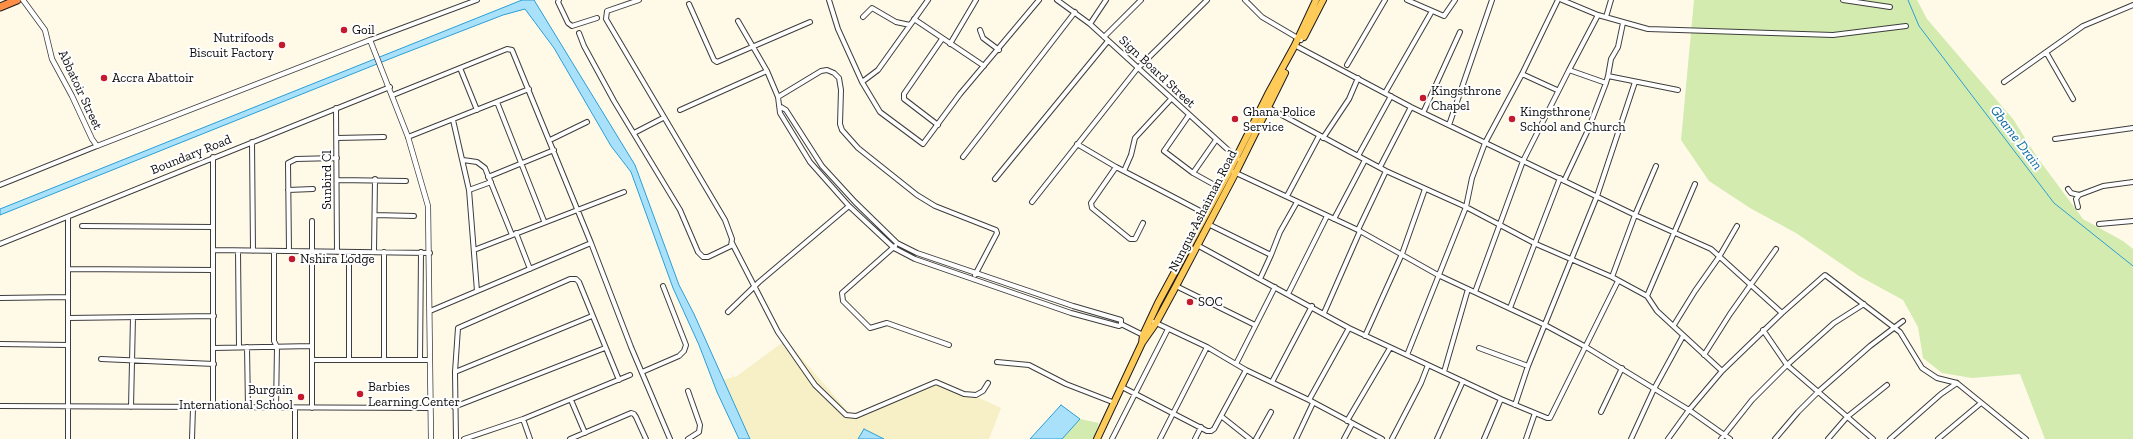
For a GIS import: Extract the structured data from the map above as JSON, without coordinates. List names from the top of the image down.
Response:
{
  "streets": {
    "main road": ["Nungua Ashaiman Road"],
    "street": [
      "Sign Board Street",
      "Abbatoir Street",
      "Boundary Road",
      "Sunbird Cl"
    ]
  },
  "crossings": [
    ["Sign Board Street", "Nungua Ashaiman Road"],
    ["Boundary Road", "Sunbird Cl"]
  ],
  "water": ["Gbame Drain"],
  "places": [
    "Goil",
    "Nutrifoods Biscuit Factory",
    "Accra Abattoir",
    "Kingsthrone Chapel",
    "Ghana Police Service",
    "Kingsthrone School and Church",
    "Nshira Lodge",
    "SOC",
    "Barbies Learning Center",
    "Burgain International School"
  ]
}
